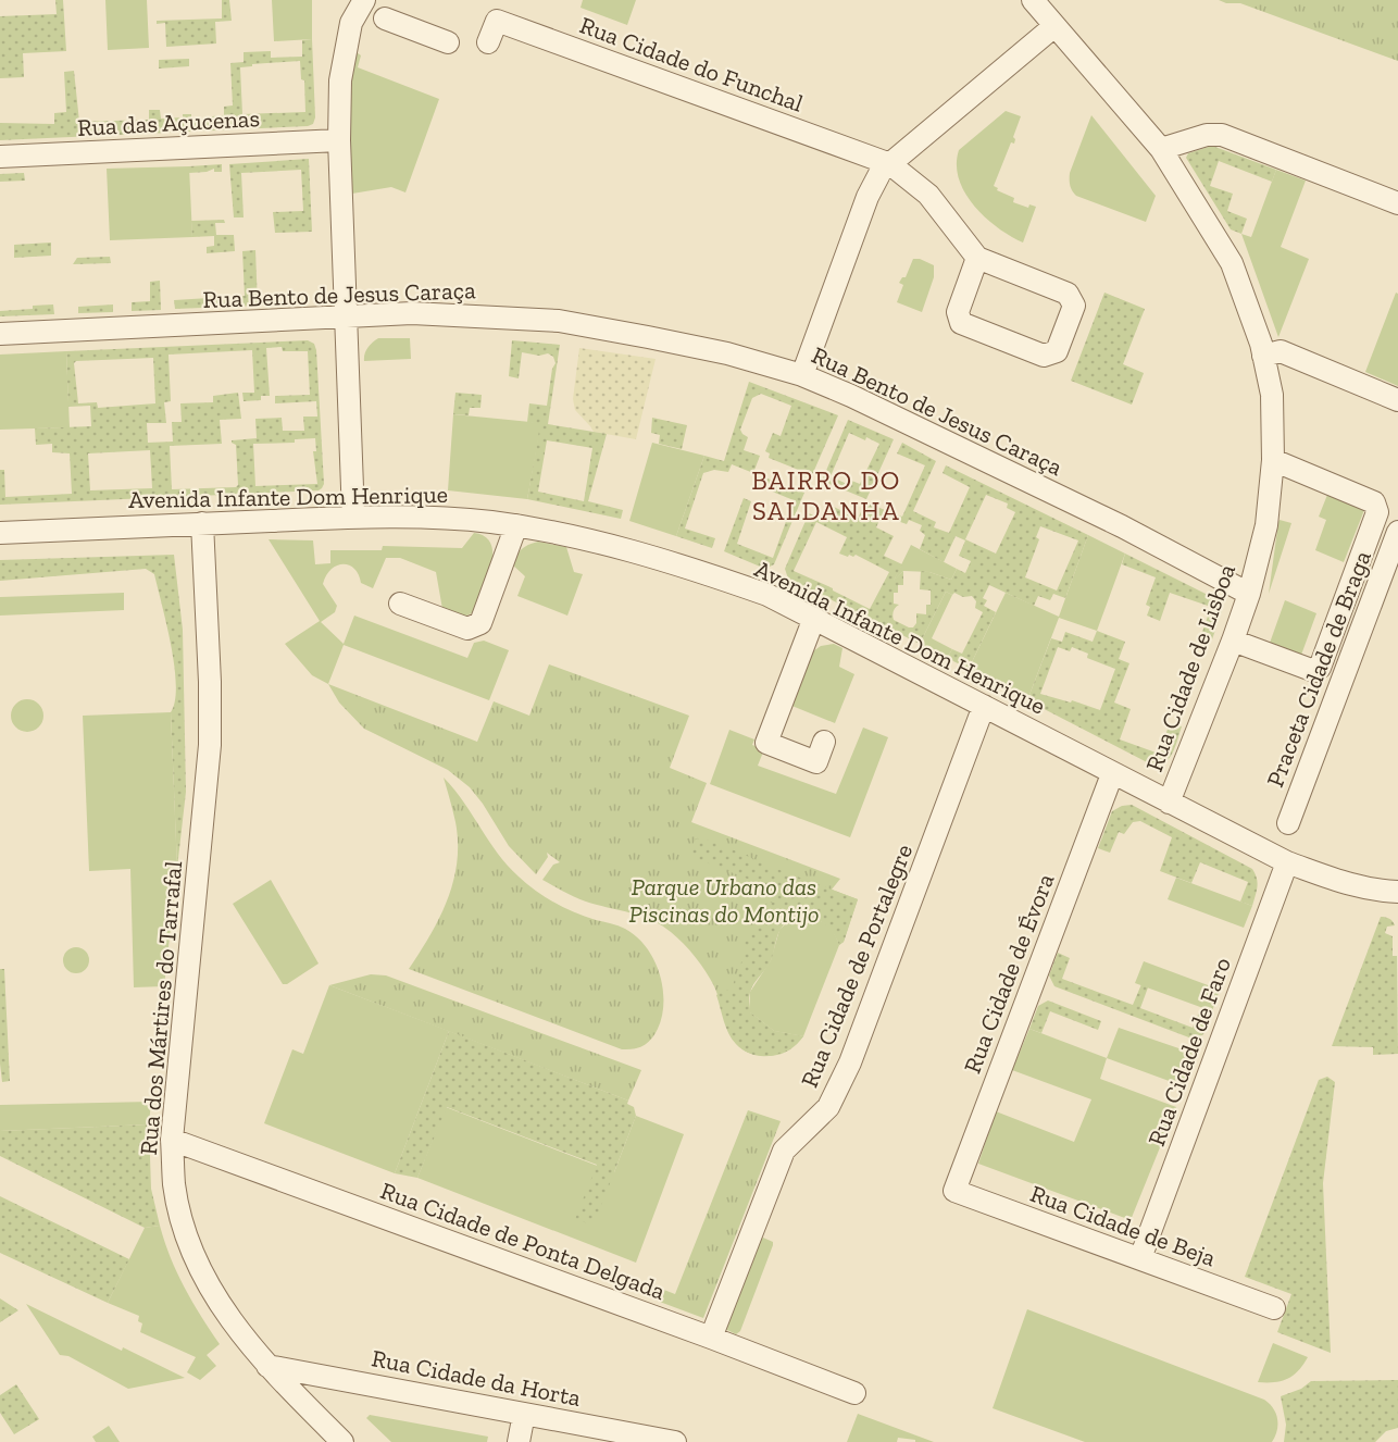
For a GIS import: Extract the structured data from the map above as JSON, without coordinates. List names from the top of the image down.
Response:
{
  "streets": {
    "street": [
      "Rua Cidade do Funchal",
      "Rua das Açucenas",
      "Rua Bento de Jesus Caraça",
      "Avenida Infante Dom Henrique",
      "Rua Cidade de Lisboa",
      "Praceta Cidade de Braga",
      "Rua Cidade de Portalegre",
      "Rua Cidade de Évora",
      "Rua dos Mártires do Tarrafal",
      "Rua Cidade de Faro",
      "Rua Cidade de Beja",
      "Rua Cidade de Ponta Delgada",
      "Rua Cidade da Horta"
    ]
  },
  "crossings": [
    ["Rua Bento de Jesus Caraça", "Rua Cidade de Lisboa"],
    ["Avenida Infante Dom Henrique", "Rua Cidade de Lisboa"],
    ["Avenida Infante Dom Henrique", "Rua Cidade de Portalegre"],
    ["Avenida Infante Dom Henrique", "Rua Cidade de Évora"],
    ["Avenida Infante Dom Henrique", "Rua dos Mártires do Tarrafal"],
    ["Avenida Infante Dom Henrique", "Rua Cidade de Faro"],
    ["Rua Cidade de Lisboa", "Praceta Cidade de Braga"],
    ["Rua Cidade de Portalegre", "Rua Cidade de Ponta Delgada"],
    ["Rua Cidade de Évora", "Rua Cidade de Beja"],
    ["Rua dos Mártires do Tarrafal", "Rua Cidade de Ponta Delgada"],
    ["Rua dos Mártires do Tarrafal", "Rua Cidade da Horta"],
    ["Rua Cidade de Faro", "Rua Cidade de Beja"]
  ],
  "districts": ["BAIRRO DO SALDANHA"],
  "parks": ["Parque Urbano das Piscinas do Montijo"]
}
